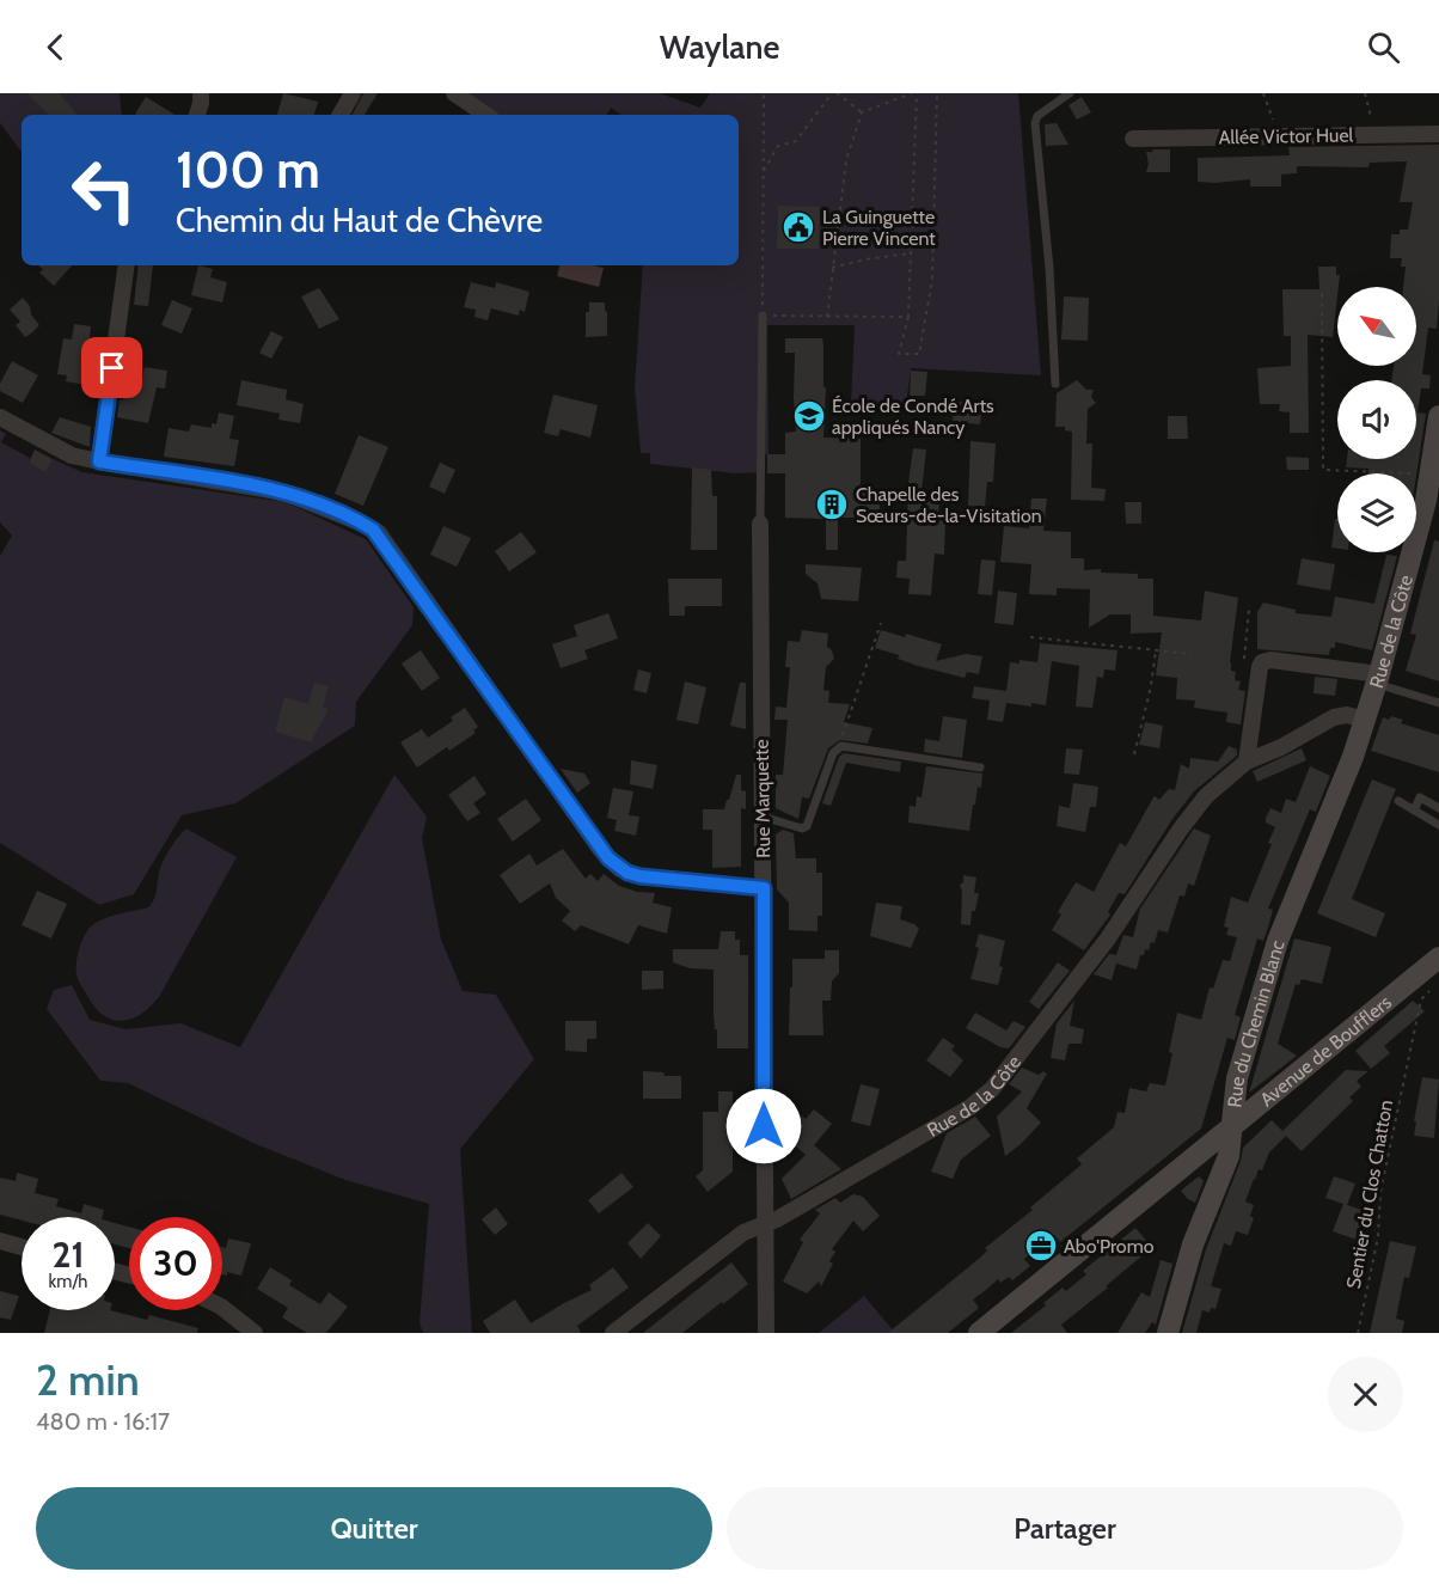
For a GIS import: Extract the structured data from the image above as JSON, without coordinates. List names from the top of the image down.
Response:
{
  "streets": {
    "street": [
      "Allée Victor Huel",
      "Rue de la Côte",
      "Rue Marquette",
      "Rue du Chemin Blanc",
      "Avenue de Boufflers"
    ],
    "path": ["Sentier du Clos Chatton"]
  },
  "crossings": [
    ["Rue de la Côte", "Rue Marquette"],
    ["Rue de la Côte", "Rue du Chemin Blanc"],
    ["Rue du Chemin Blanc", "Avenue de Boufflers"]
  ],
  "places": {
    "public building": ["La Guinguette Pierre Vincent"],
    "school or university": ["École de Condé Arts appliqués Nancy"],
    "building": ["Chapelle des Sœurs-de-la-Visitation"],
    "office": ["Abo'Promo"]
  },
  "north": "top left",
  "page": {
    "header": "Waylane",
    "turn": ["100 m", "Chemin du Haut de Chèvre"],
    "speed": "21 km/h",
    "limit": "30",
    "heading": ["2 min", "480 m · 16:17"],
    "buttons": ["Quitter", "Partager"]
  }
}
